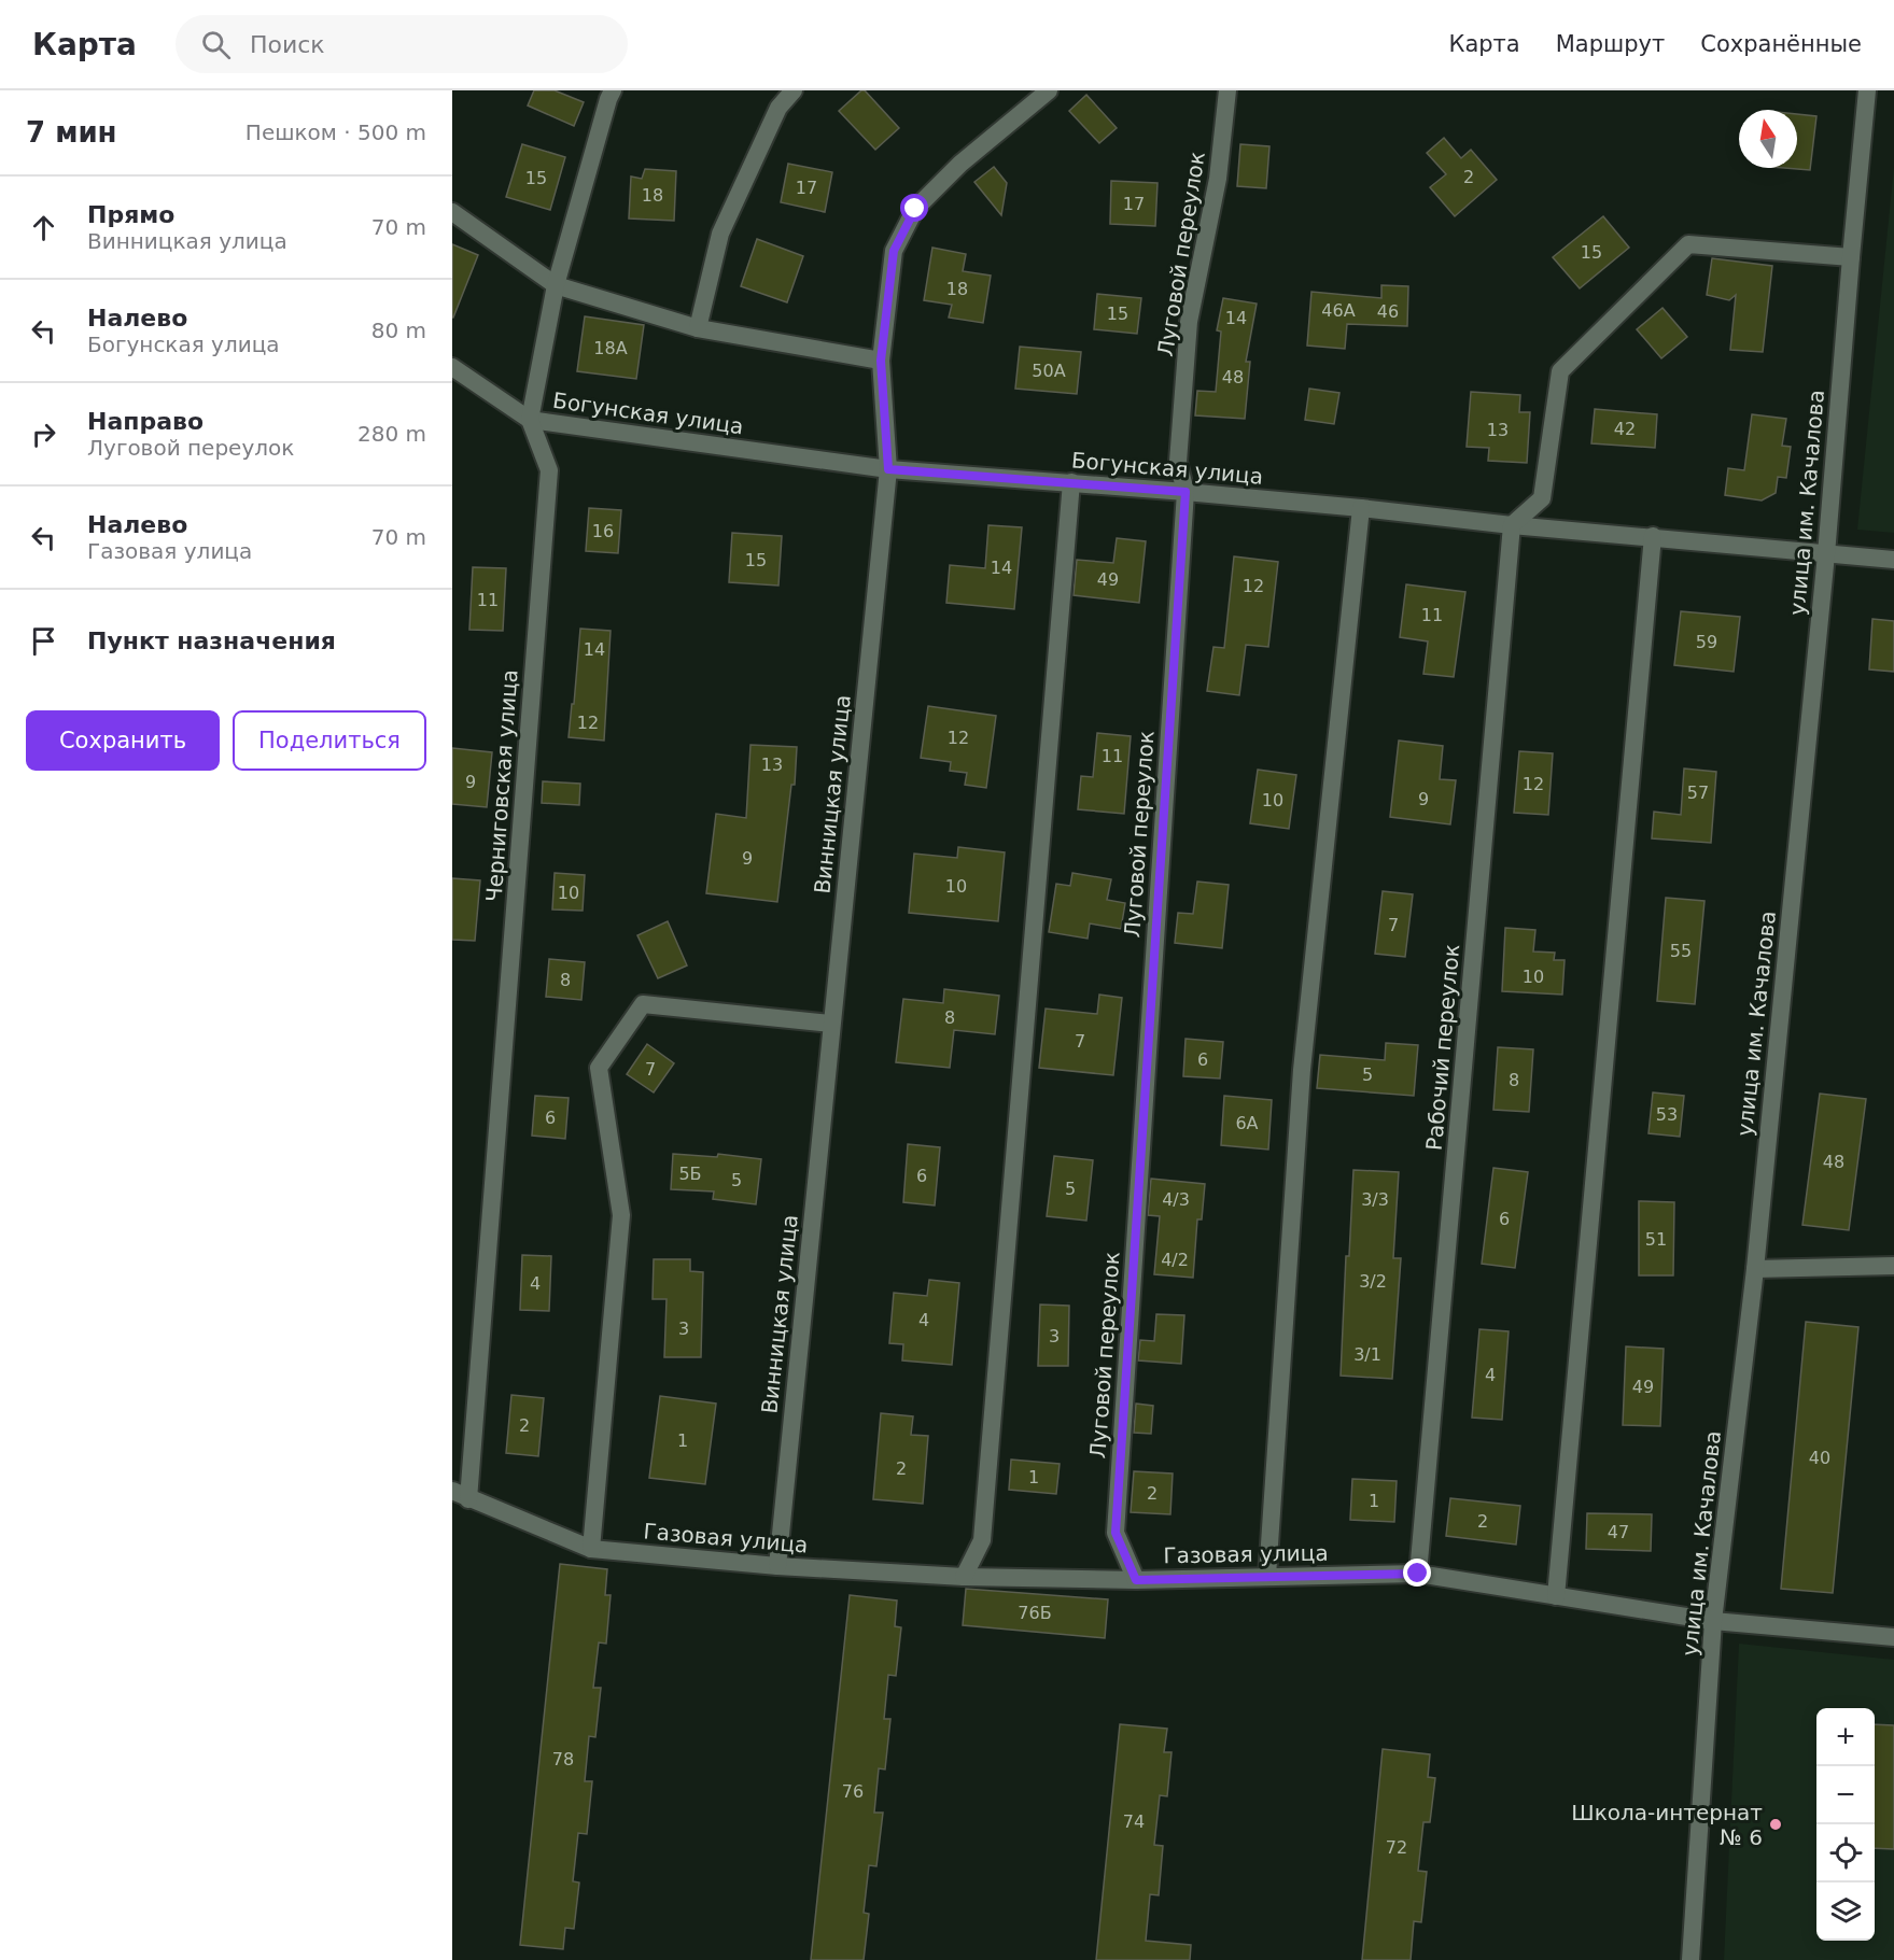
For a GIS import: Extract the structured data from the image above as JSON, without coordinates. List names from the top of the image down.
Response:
{
  "streets": {
    "street": [
      "Луговой переулок",
      "Богунская улица",
      "улица им. Качалова",
      "Черниговская улица",
      "Винницкая улица",
      "Рабочий переулок",
      "Газовая улица"
    ]
  },
  "crossings": [
    ["Луговой переулок", "Богунская улица"],
    ["Луговой переулок", "Газовая улица"],
    ["Богунская улица", "улица им. Качалова"],
    ["Богунская улица", "Черниговская улица"],
    ["Богунская улица", "Винницкая улица"],
    ["Богунская улица", "Рабочий переулок"],
    ["улица им. Качалова", "Газовая улица"],
    ["Черниговская улица", "Газовая улица"],
    ["Винницкая улица", "Газовая улица"],
    ["Рабочий переулок", "Газовая улица"]
  ],
  "places": ["Школа-интернат № 6"],
  "house_numbers": [
    "2",
    "15",
    "17",
    "18",
    "17",
    "15",
    "18",
    "46А",
    "46",
    "15",
    "14",
    "18А",
    "50А",
    "48",
    "42",
    "13",
    "16",
    "15",
    "14",
    "49",
    "12",
    "11",
    "11",
    "59",
    "14",
    "12",
    "12",
    "11",
    "13",
    "9",
    "12",
    "57",
    "9",
    "10",
    "9",
    "10",
    "10",
    "7",
    "55",
    "10",
    "8",
    "8",
    "7",
    "6",
    "7",
    "5",
    "8",
    "53",
    "6",
    "6А",
    "48",
    "5Б",
    "6",
    "5",
    "5",
    "4/3",
    "3/3",
    "6",
    "51",
    "4/2",
    "3/2",
    "4",
    "4",
    "3",
    "3",
    "3/1",
    "4",
    "49",
    "2",
    "1",
    "40",
    "2",
    "1",
    "2",
    "1",
    "2",
    "47",
    "76Б",
    "78",
    "76",
    "74",
    "72"
  ],
  "north": "top",
  "page": {
    "header": "Карта",
    "search": "Поиск",
    "nav": ["Карта", "Маршрут", "Сохранённые"],
    "heading": ["7 мин", "Пешком · 500 m"],
    "list": [
      ["Прямо", "Винницкая улица", "70 m"],
      ["Налево", "Богунская улица", "80 m"],
      ["Направо", "Луговой переулок", "280 m"],
      ["Налево", "Газовая улица", "70 m"],
      "Пункт назначения"
    ],
    "buttons": ["Сохранить", "Поделиться"],
    "map_buttons": ["+", "−"]
  }
}
